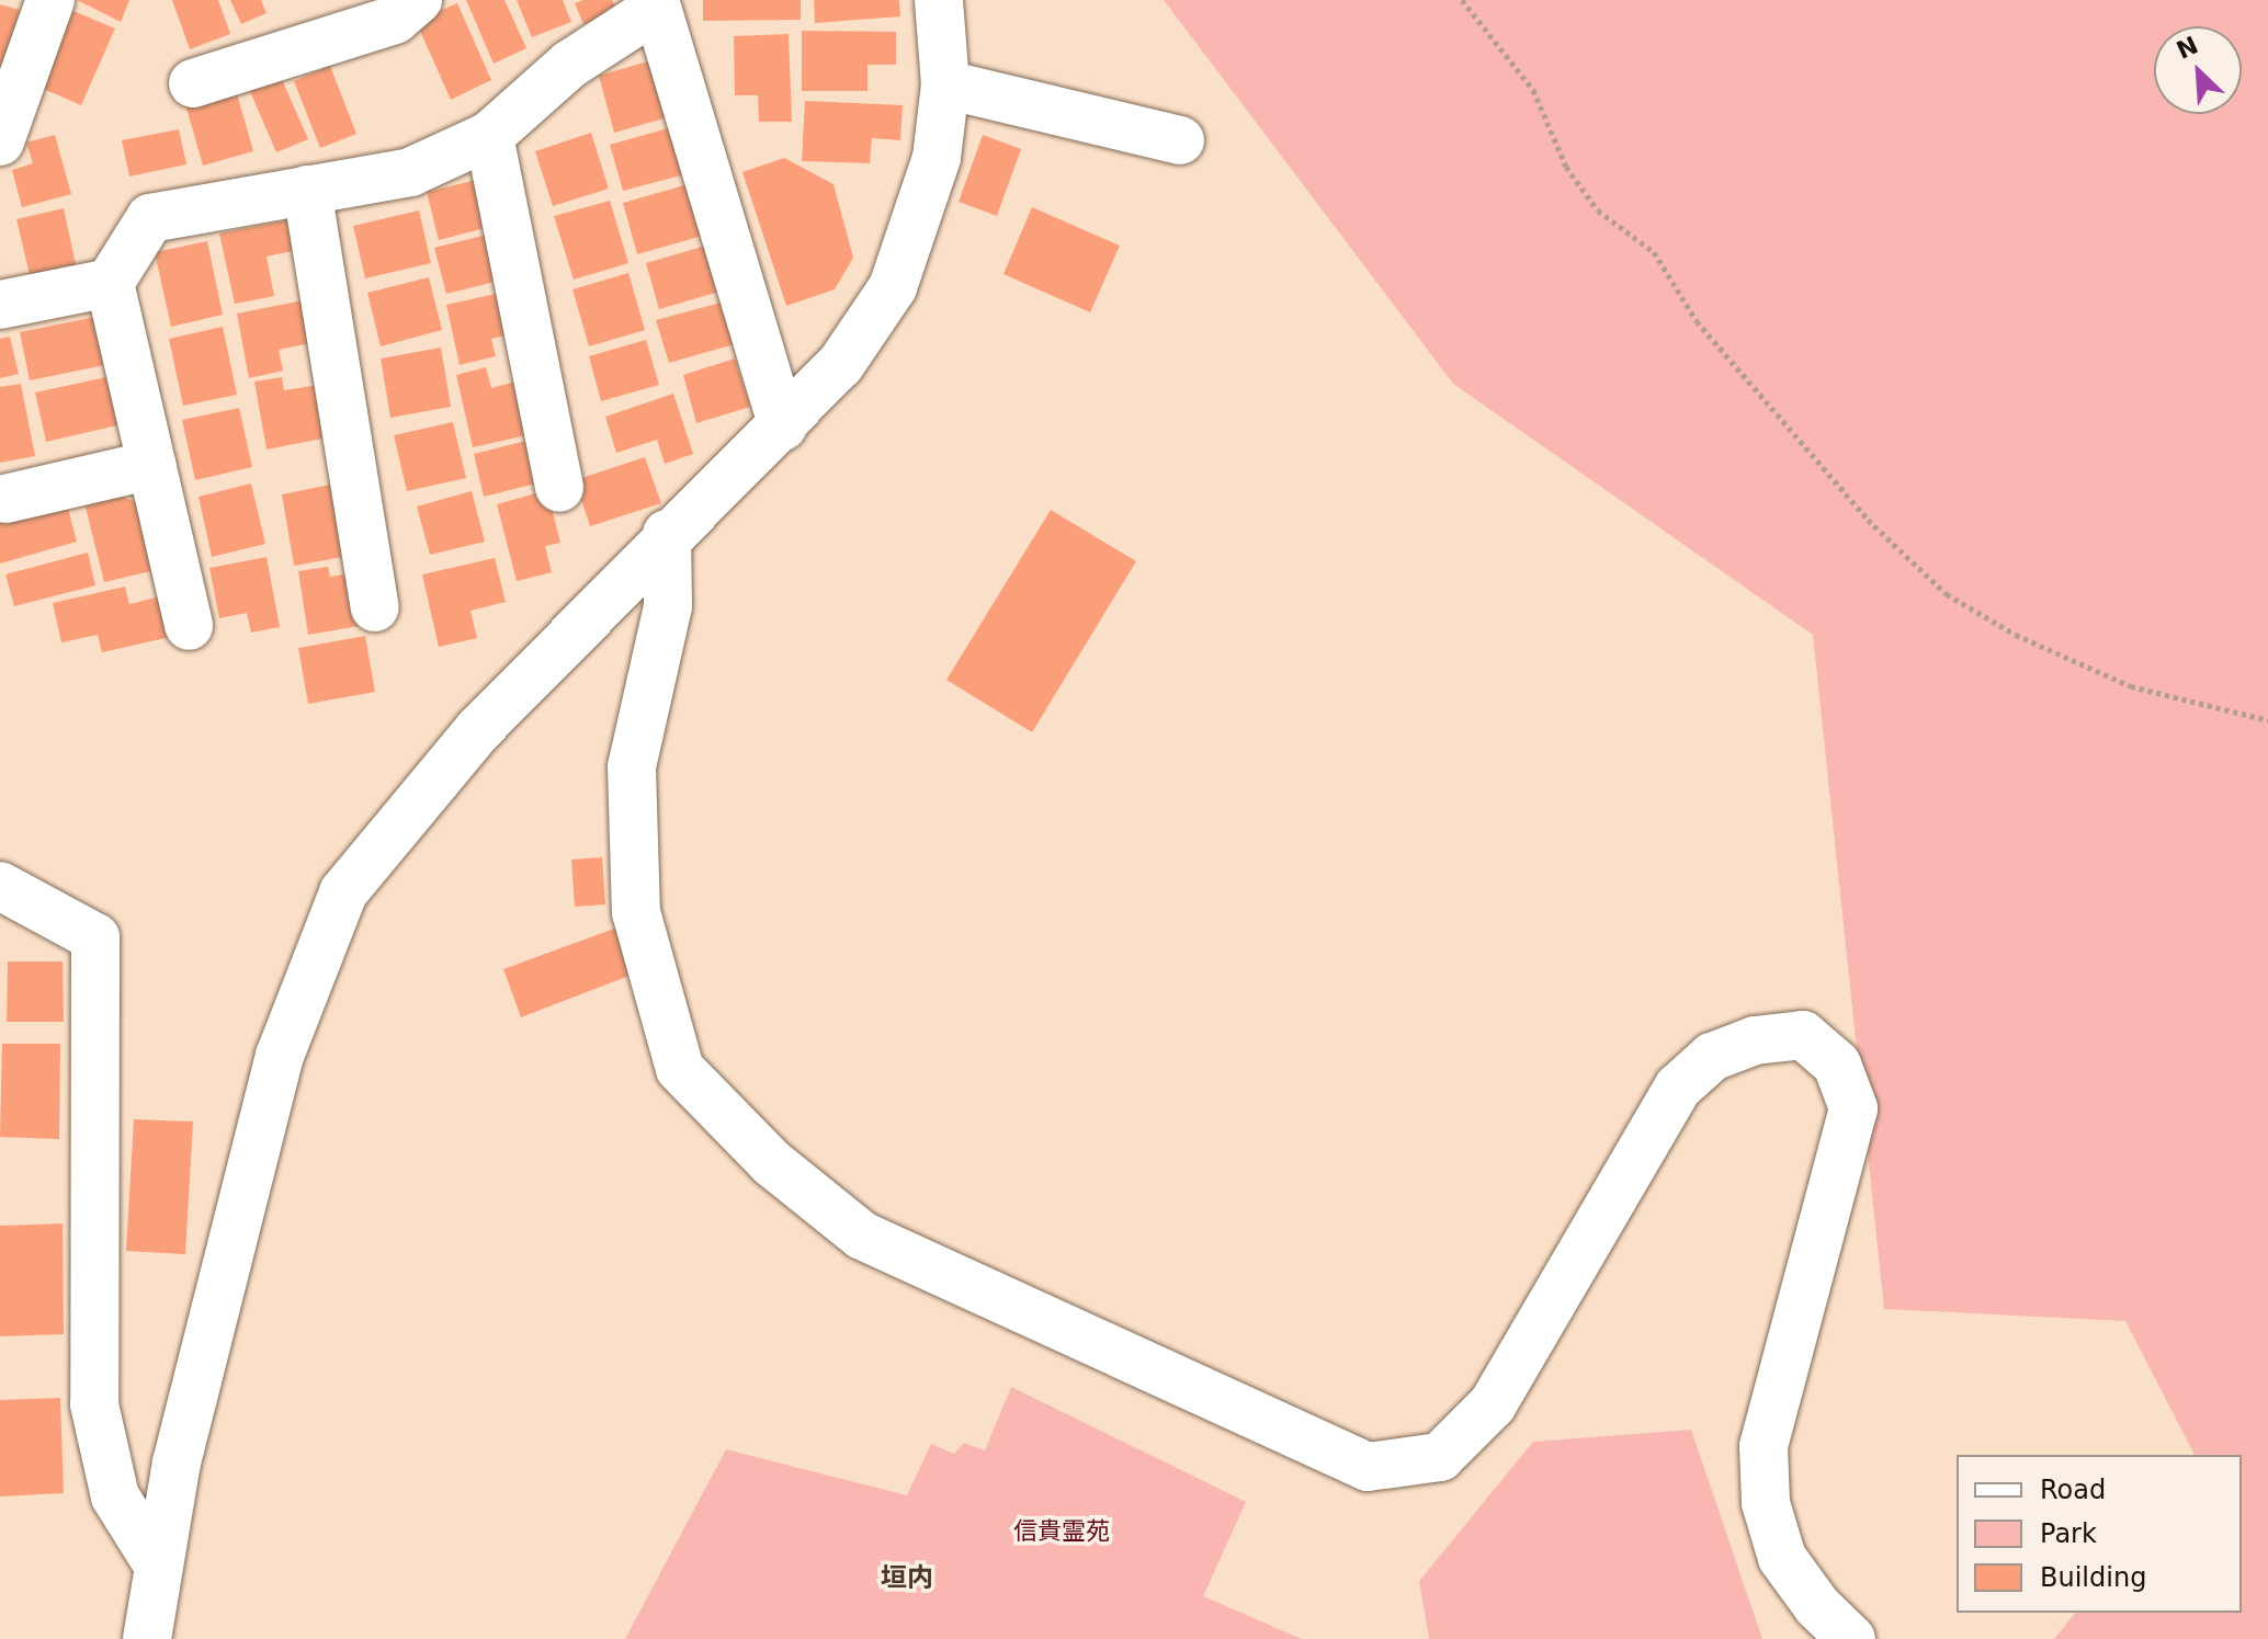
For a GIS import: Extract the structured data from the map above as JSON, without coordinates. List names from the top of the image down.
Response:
{
  "districts": ["垣内"],
  "parks": ["信貴霊苑"],
  "legend": ["Road", "Park", "Building"],
  "north": "top left"
}
